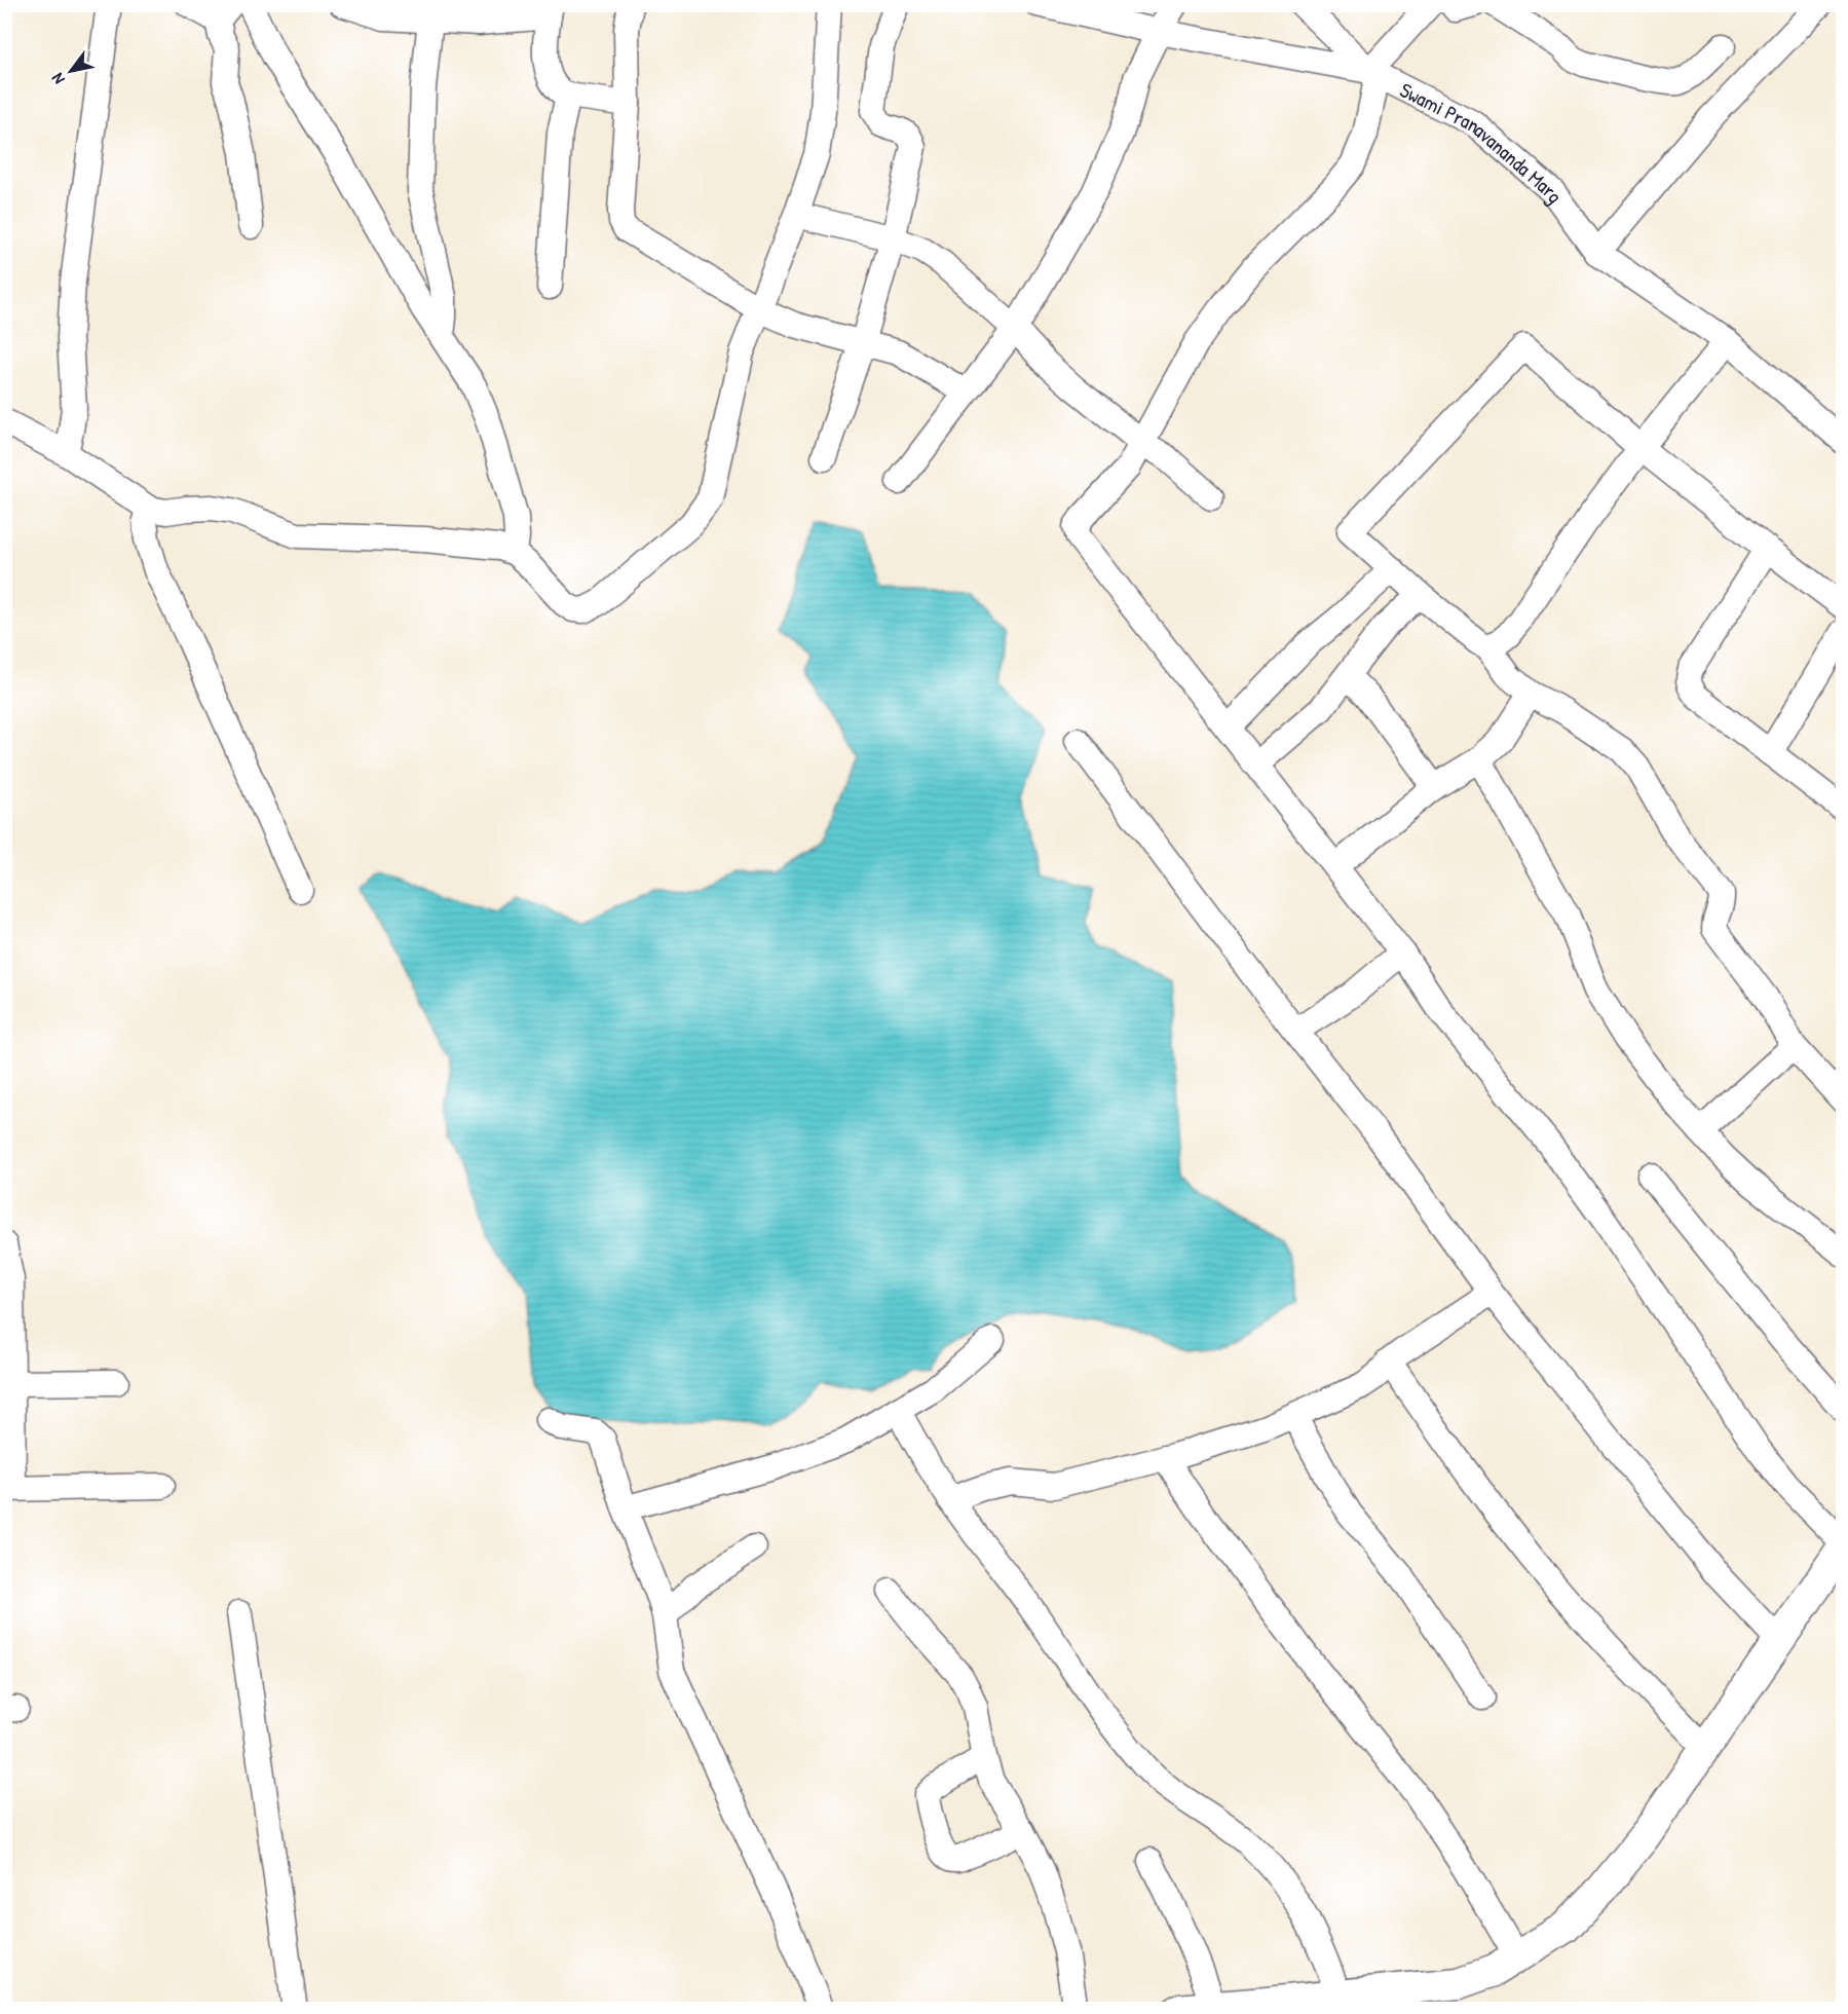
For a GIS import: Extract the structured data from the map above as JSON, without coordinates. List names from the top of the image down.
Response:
{
  "streets": {
    "street": ["Swami Pranavananda Marg"]
  },
  "north": "bottom left"
}
